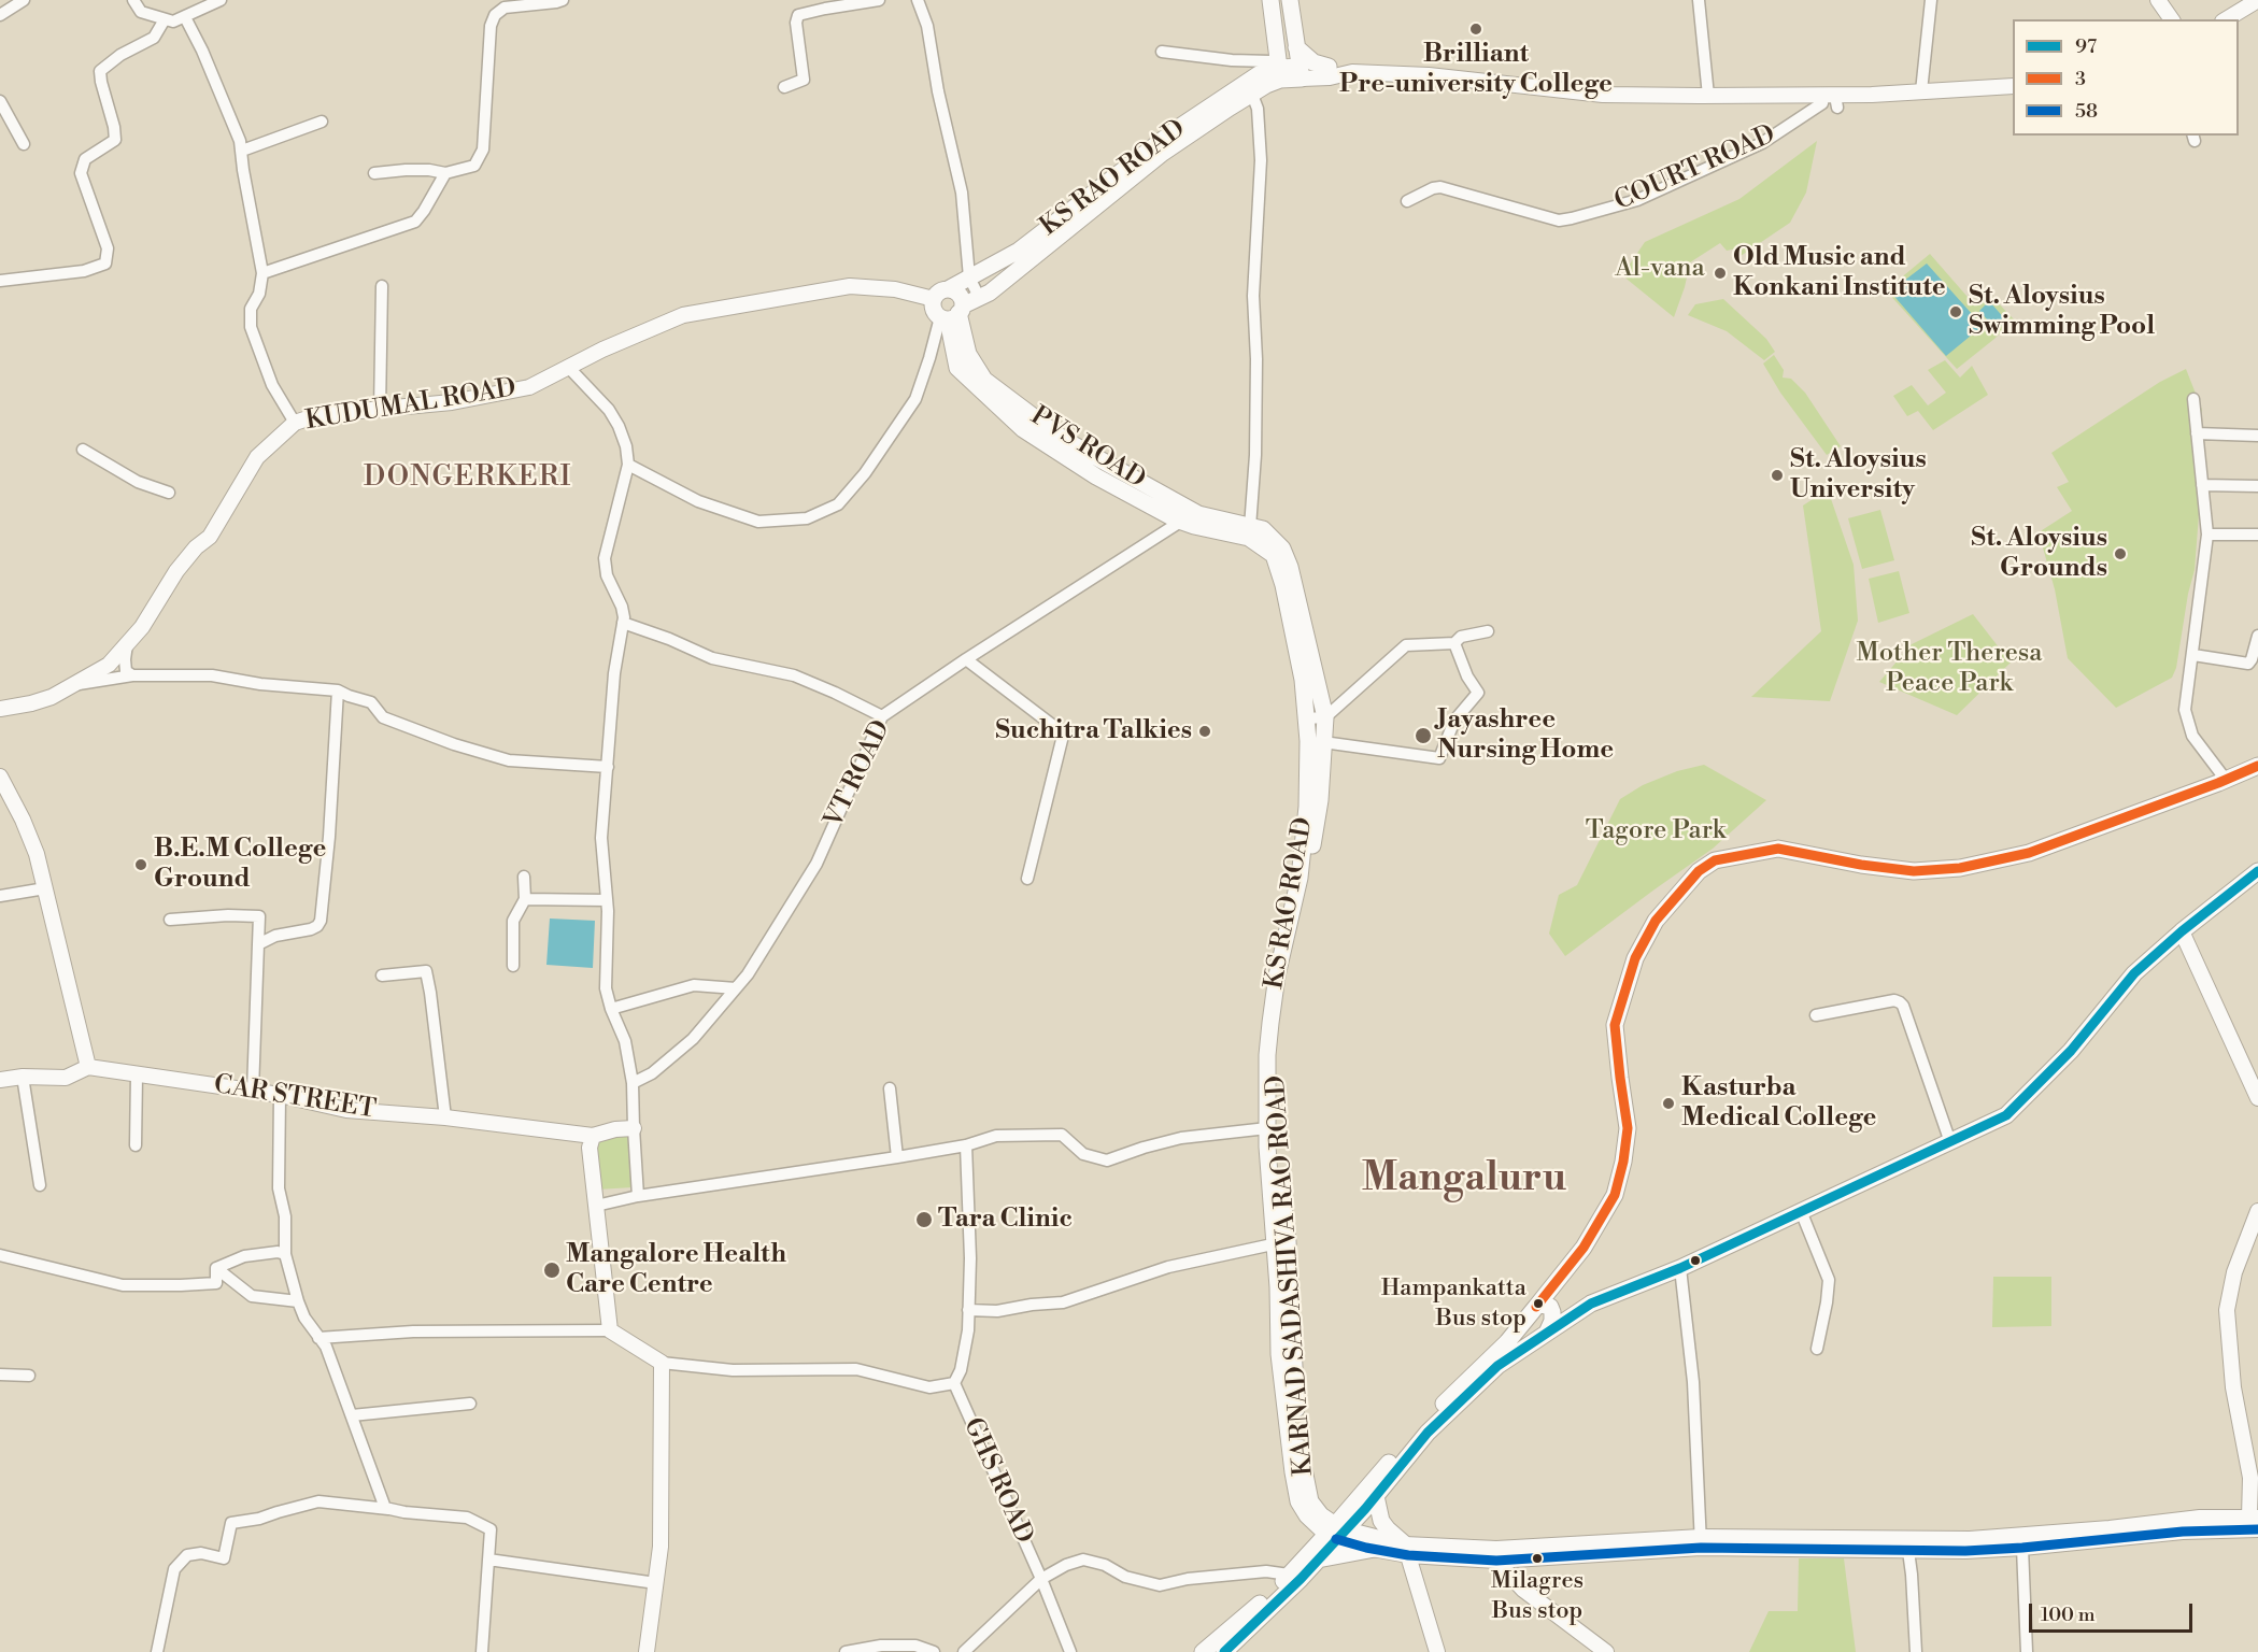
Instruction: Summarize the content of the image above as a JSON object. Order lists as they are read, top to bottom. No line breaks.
{"streets":{"main road":["KS RAO ROAD","KUDUMAL ROAD","PVS ROAD","CAR STREET","KARNAD SADASHIVA RAO ROAD"],"street":["COURT ROAD","VT ROAD","GHS ROAD"]},"crossings":[["KS RAO ROAD","KUDUMAL ROAD"],["KS RAO ROAD","PVS ROAD"],["KS RAO ROAD","VT ROAD"],["KS RAO ROAD","KARNAD SADASHIVA RAO ROAD"],["KUDUMAL ROAD","PVS ROAD"],["PVS ROAD","VT ROAD"],["PVS ROAD","KARNAD SADASHIVA RAO ROAD"]],"districts":["DONGERKERI","Mangaluru"],"parks":["Al-vana","Mother Theresa Peace Park","Tagore Park"],"places":["Brilliant Pre-university College","Old Music and Konkani Institute","St. Aloysius Swimming Pool","St. Aloysius University","St. Aloysius Grounds","Suchitra Talkies","Jayashree Nursing Home","B.E.M College Ground","Kasturba Medical College","Tara Clinic","Mangalore Health Care Centre","Hampankatta Bus stop","Milagres Bus stop"],"lines":["transit line 3","transit line 97","transit line 58"],"legend":["97","3","58"],"scale_bar":"100 m"}
